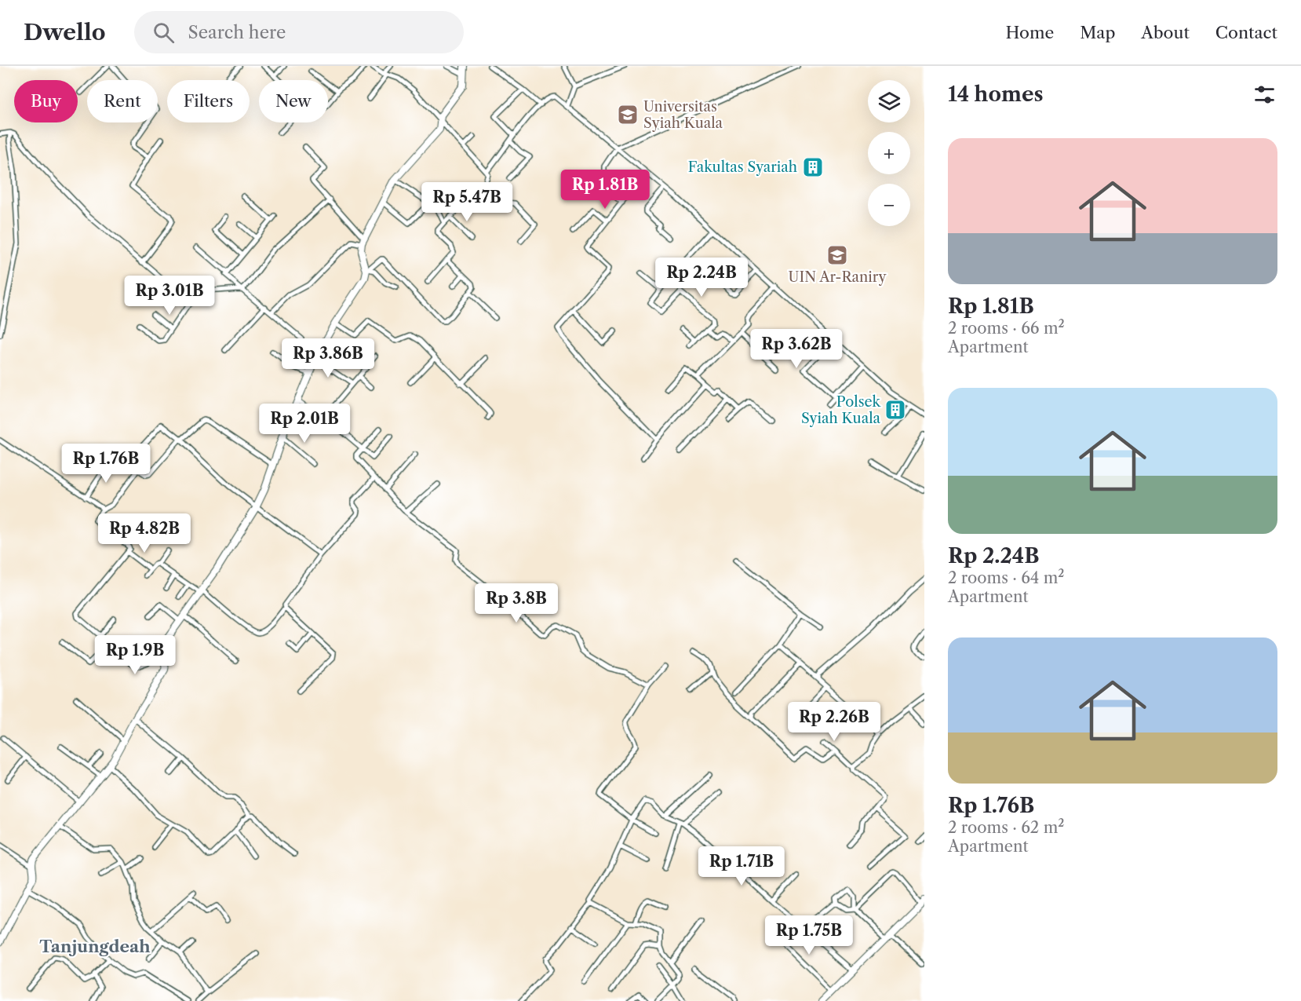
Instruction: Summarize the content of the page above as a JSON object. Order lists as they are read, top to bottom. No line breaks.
{"districts":["Tanjungdeah"],"places":{"school or university":["Universitas Syiah Kuala","UIN Ar-Raniry"],"building":["Fakultas Syariah","Polsek Syiah Kuala"]},"page":{"header":"Dwello","search":"Search here","nav":["Home","Map","About","Contact"],"heading":"14 homes","map_buttons":["+","−"],"chip":["Buy","Rent","Filters","New"],"list":[{"name":"Rp 1.81B","note":"2 rooms · 66 m² · Apartment"},{"name":"Rp 2.24B","note":"2 rooms · 64 m² · Apartment"},{"name":"Rp 1.76B","note":"2 rooms · 62 m² · Apartment"}],"price":["Rp 1.81B","Rp 5.47B","Rp 2.24B","Rp 3.01B","Rp 3.62B","Rp 3.86B","Rp 2.01B","Rp 1.76B","Rp 4.82B","Rp 3.8B","Rp 1.9B","Rp 2.26B","Rp 1.71B","Rp 1.75B"]}}
